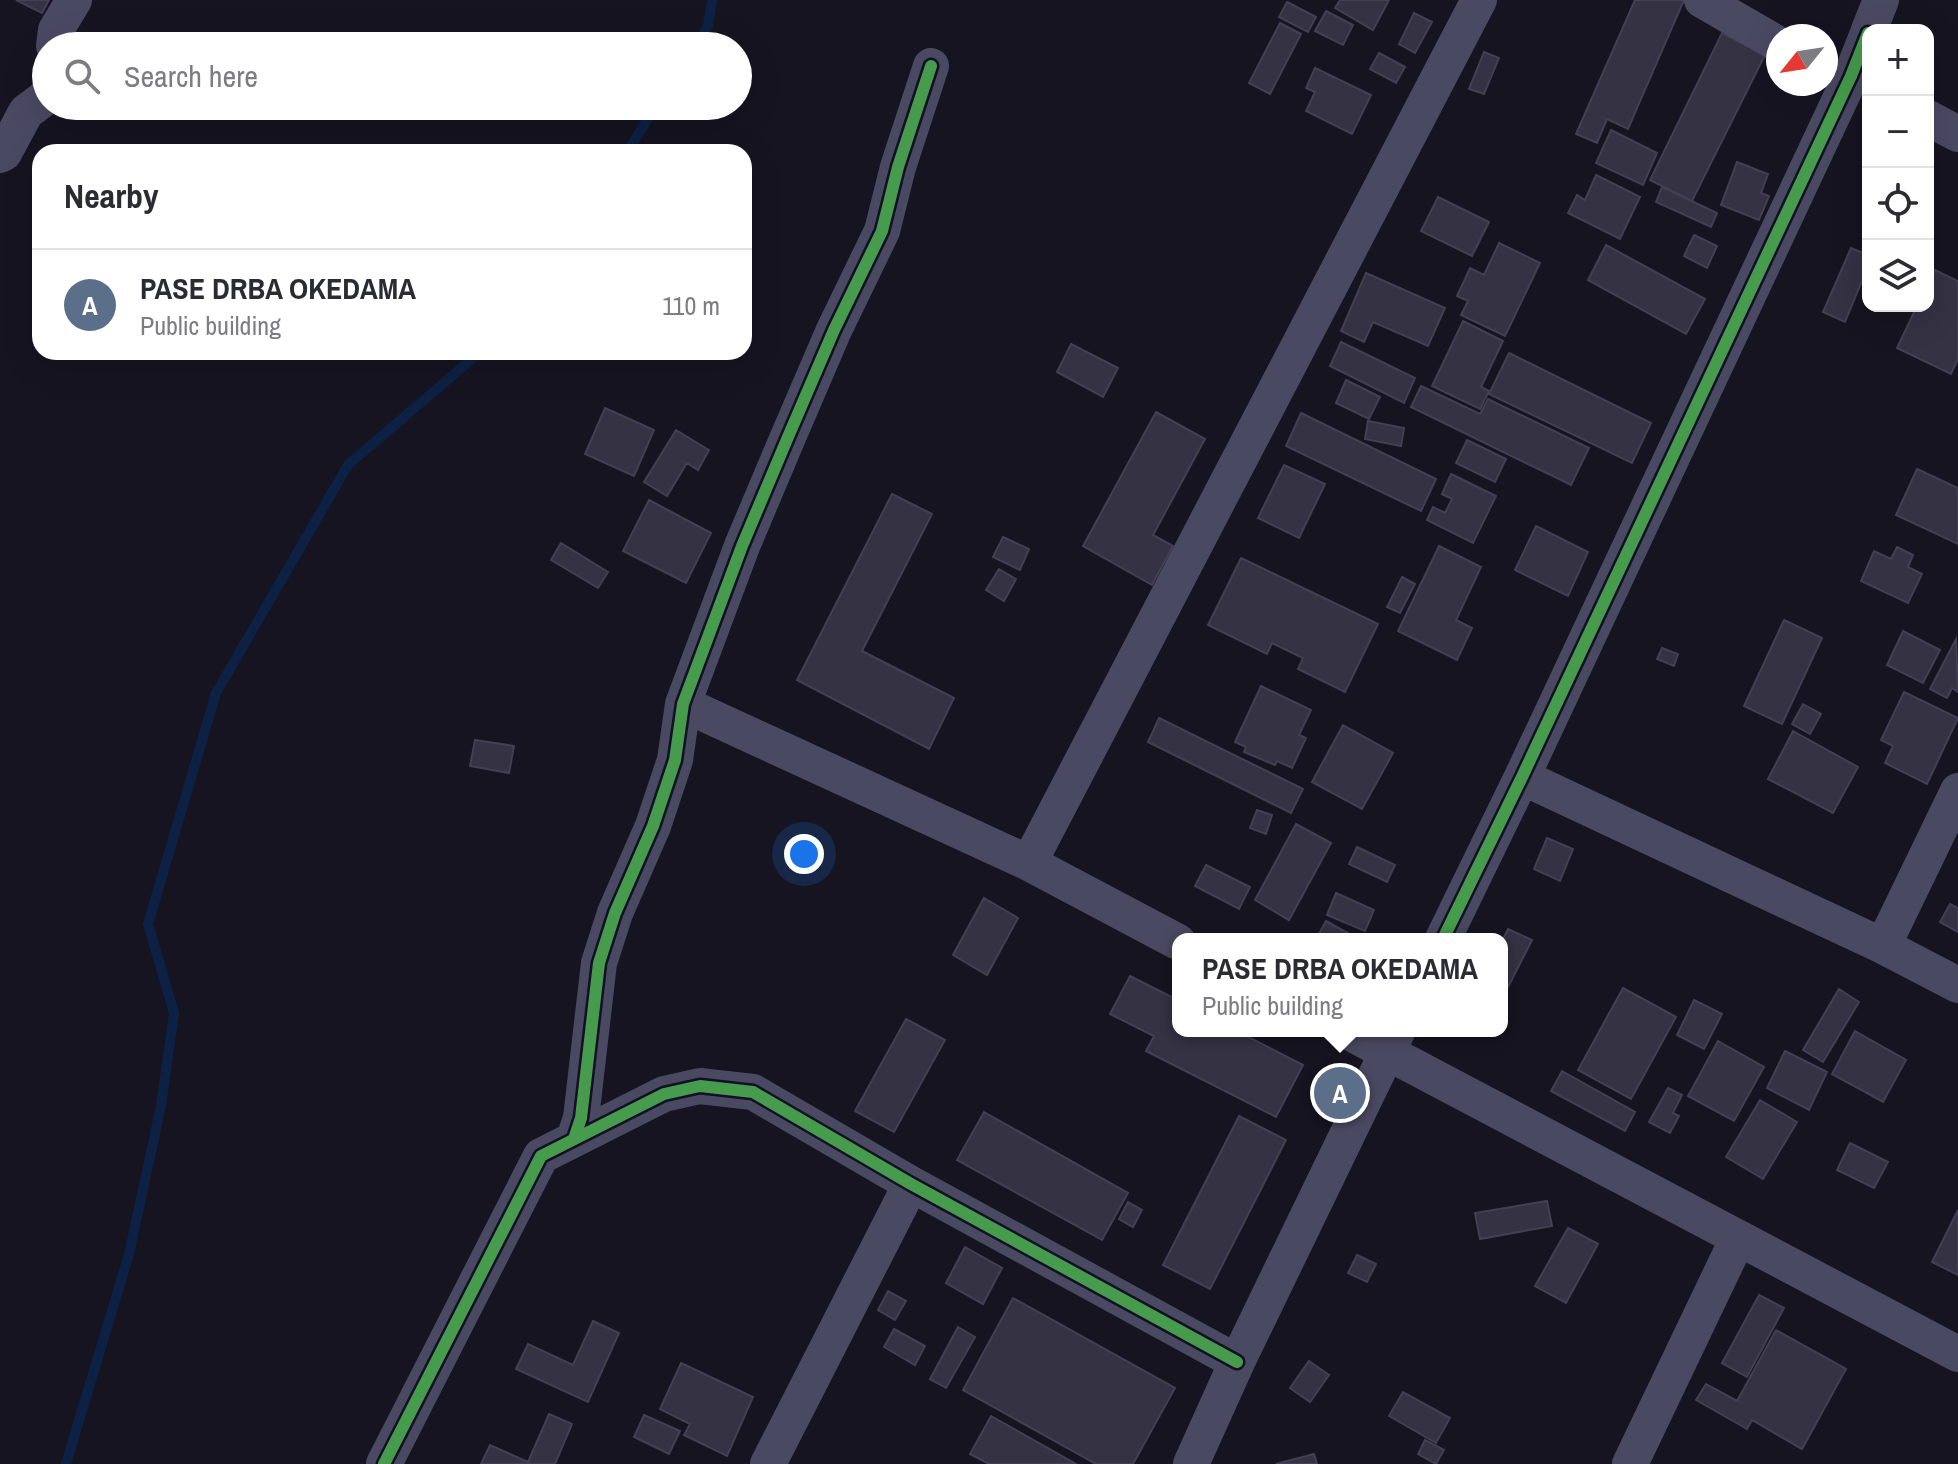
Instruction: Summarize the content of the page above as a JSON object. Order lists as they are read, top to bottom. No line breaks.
{"north":"bottom left","page":{"map_buttons":["+","−"],"search":"Search here","heading":"Nearby","list":[{"mark":"A","name":"PASE DRBA OKEDAMA","note":"Public building","value":"110 m"}],"popup":["PASE DRBA OKEDAMA","Public building"],"pins":"A"}}
